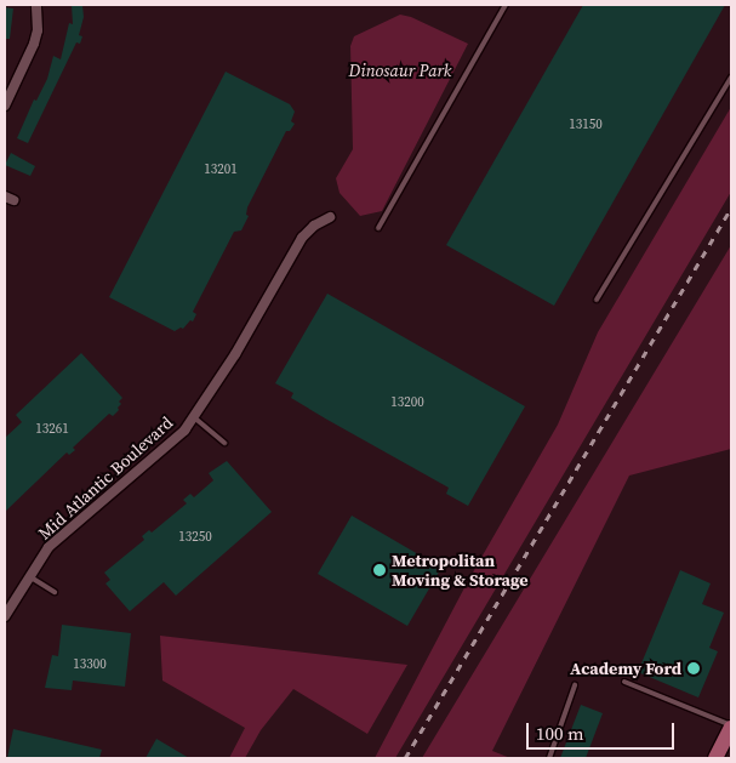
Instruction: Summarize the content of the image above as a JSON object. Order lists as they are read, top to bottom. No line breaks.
{"streets":{"street":["Mid Atlantic Boulevard"]},"parks":["Dinosaur Park"],"places":["Metropolitan Moving & Storage","Academy Ford"],"house_numbers":["13150","13201","13200","13261","13250","13300"],"scale_bar":"100 m"}
